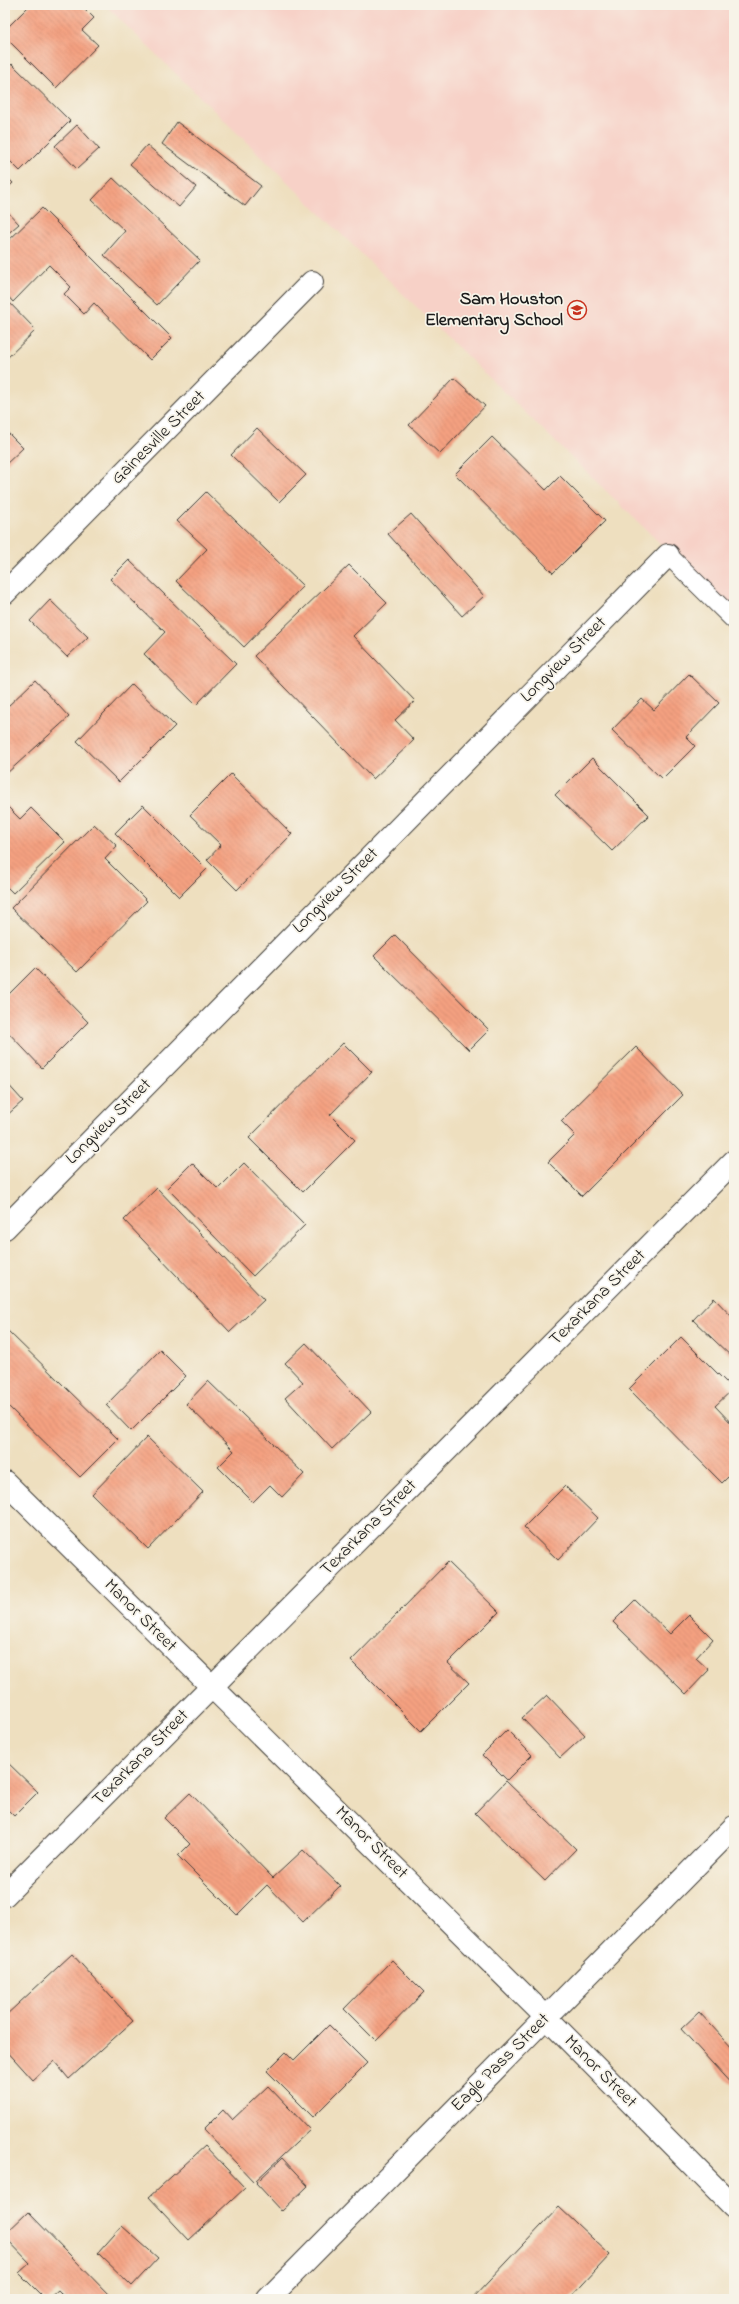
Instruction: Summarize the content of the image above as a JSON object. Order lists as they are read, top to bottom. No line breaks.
{"streets":{"street":["Gainesville Street","Longview Street","Texarkana Street","Manor Street","Eagle Pass Street"]},"crossings":[["Texarkana Street","Manor Street"],["Manor Street","Eagle Pass Street"]],"places":{"school or university":["Sam Houston Elementary School"]}}
